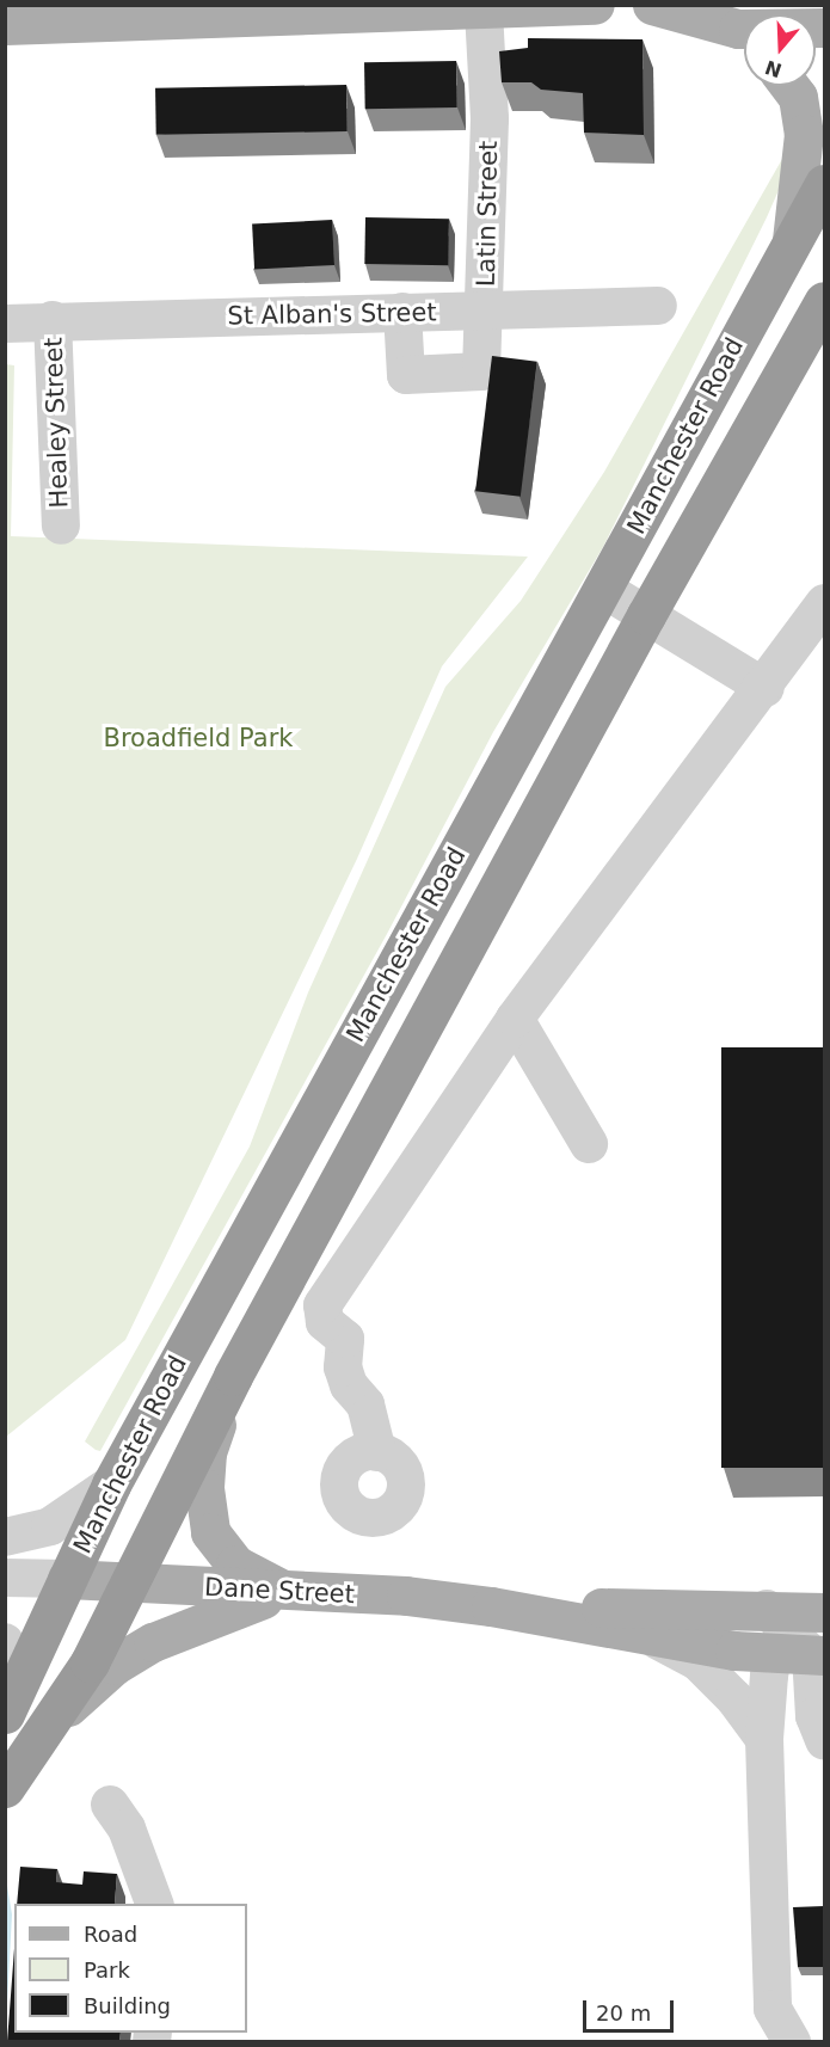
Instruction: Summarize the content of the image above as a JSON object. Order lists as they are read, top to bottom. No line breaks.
{"streets":{"highway":["Manchester Road"],"main road":["Dane Street"],"street":["Latin Street","St Alban's Street","Healey Street"]},"crossings":[["Latin Street","St Alban's Street"],["St Alban's Street","Healey Street"],["Manchester Road","Dane Street"]],"parks":["Broadfield Park"],"legend":["Road","Park","Building"],"scale_bar":"20 m","north":"bottom"}
